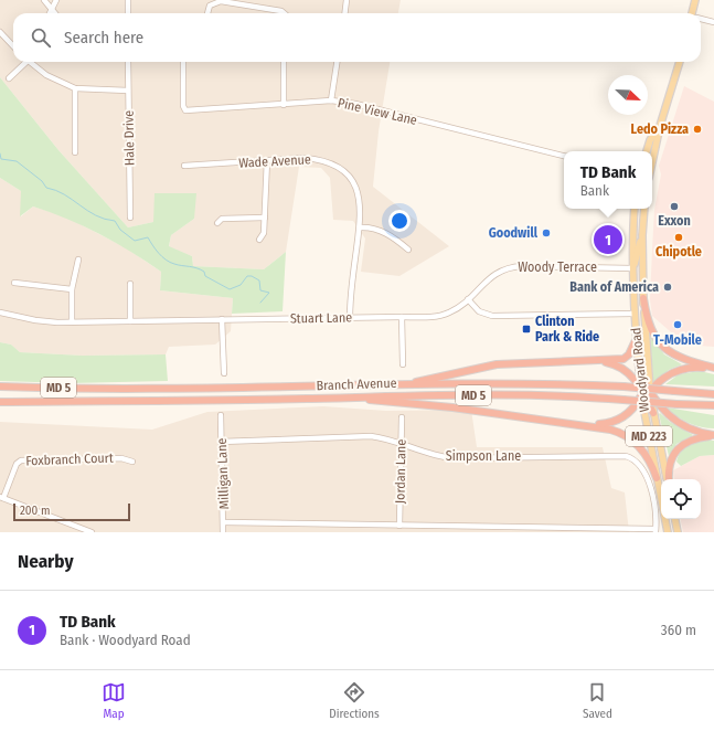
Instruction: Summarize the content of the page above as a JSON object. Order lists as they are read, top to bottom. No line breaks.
{"streets":{"highway":["Branch Avenue","MD 5"],"main road":["Woodyard Road","MD 223"],"street":["Pine View Lane","Hale Drive","Wade Avenue","Woody Terrace","Stuart Lane","Simpson Lane","Foxbranch Court","Jordan Lane","Milligan Lane"]},"crossings":[["Wade Avenue","Stuart Lane"],["Woody Terrace","Stuart Lane"],["Woody Terrace","Woodyard Road"],["Simpson Lane","Jordan Lane"],["Simpson Lane","Milligan Lane"]],"places":{"other":["Ledo Pizza","Exxon","Goodwill","Chipotle","Bank of America","T-Mobile"],"transit":["Clinton Park & Ride"]},"scale_bar":"200 m","north":"bottom right","page":{"search":"Search here","popup":["TD Bank","Bank"],"pins":"1","scale":"200 m","heading":"Nearby","list":[{"mark":"1","name":"TD Bank","note":"Bank · Woodyard Road","value":"360 m"}],"nav":["Map","Directions","Saved"]}}
